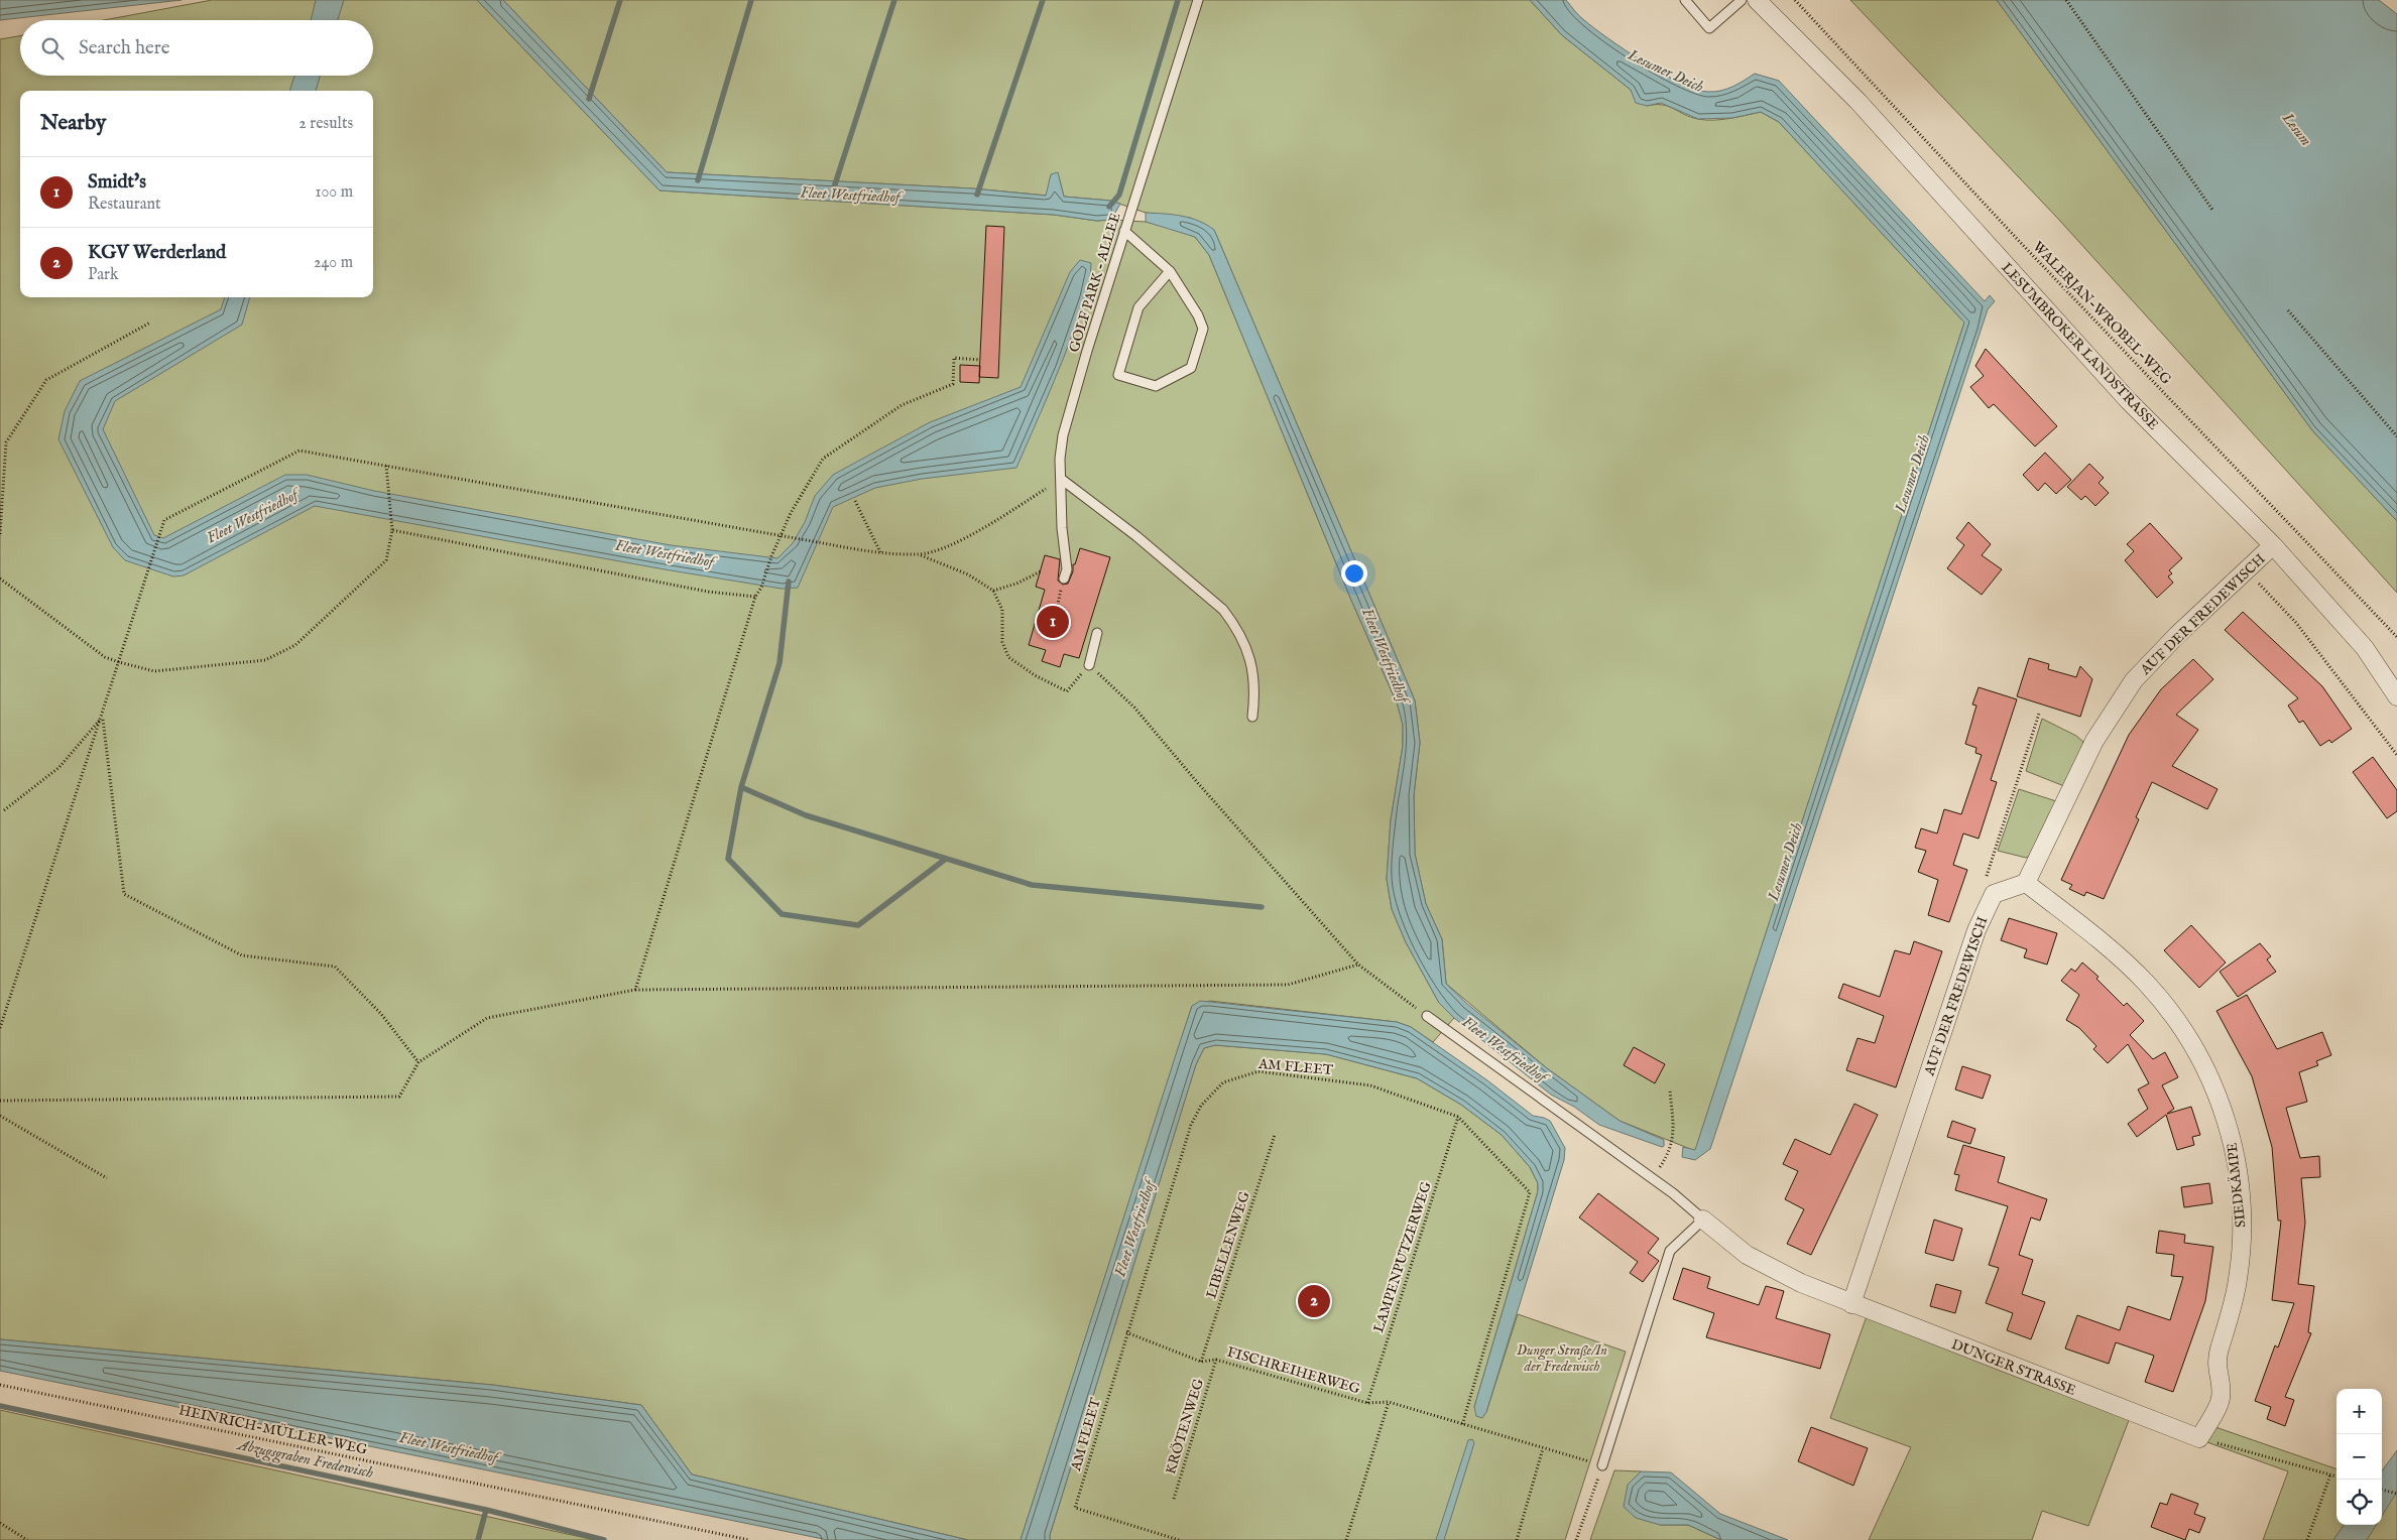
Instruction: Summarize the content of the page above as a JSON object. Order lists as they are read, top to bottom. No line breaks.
{"streets":{"street":["LESUMBROKER LANDSTRASSE","AUF DER FREDEWISCH","SIEDKÄMPE","DUNGER STRASSE"],"lane":["GOLF PARK - ALLEE"],"path":["WALERJAN-WROBEL-WEG","AM FLEET","LIBELLENWEG","LAMPENPUTZERWEG","FISCHREIHERWEG","KRÖTENWEG","HEINRICH-MÜLLER-WEG"]},"crossings":[["LESUMBROKER LANDSTRASSE","AUF DER FREDEWISCH"],["AUF DER FREDEWISCH","SIEDKÄMPE"],["AUF DER FREDEWISCH","DUNGER STRASSE"],["AM FLEET","LAMPENPUTZERWEG"],["AM FLEET","FISCHREIHERWEG"],["SIEDKÄMPE","DUNGER STRASSE"],["LIBELLENWEG","FISCHREIHERWEG"],["LAMPENPUTZERWEG","FISCHREIHERWEG"],["FISCHREIHERWEG","KRÖTENWEG"]],"water":["Lesumer Deich","Lesum","Fleet Westfriedhof","Abzugsgraben Fredewisch"],"parks":["Dunger Straße/In der Fredewisch"],"page":{"search":"Search here","heading":["Nearby","2 results"],"list":[{"mark":"1","name":"Smidt's","note":"Restaurant","value":"100 m"},{"mark":"2","name":"KGV Werderland","note":"Park","value":"240 m"}],"pins":["1","2"],"map_buttons":["+","−"]}}
